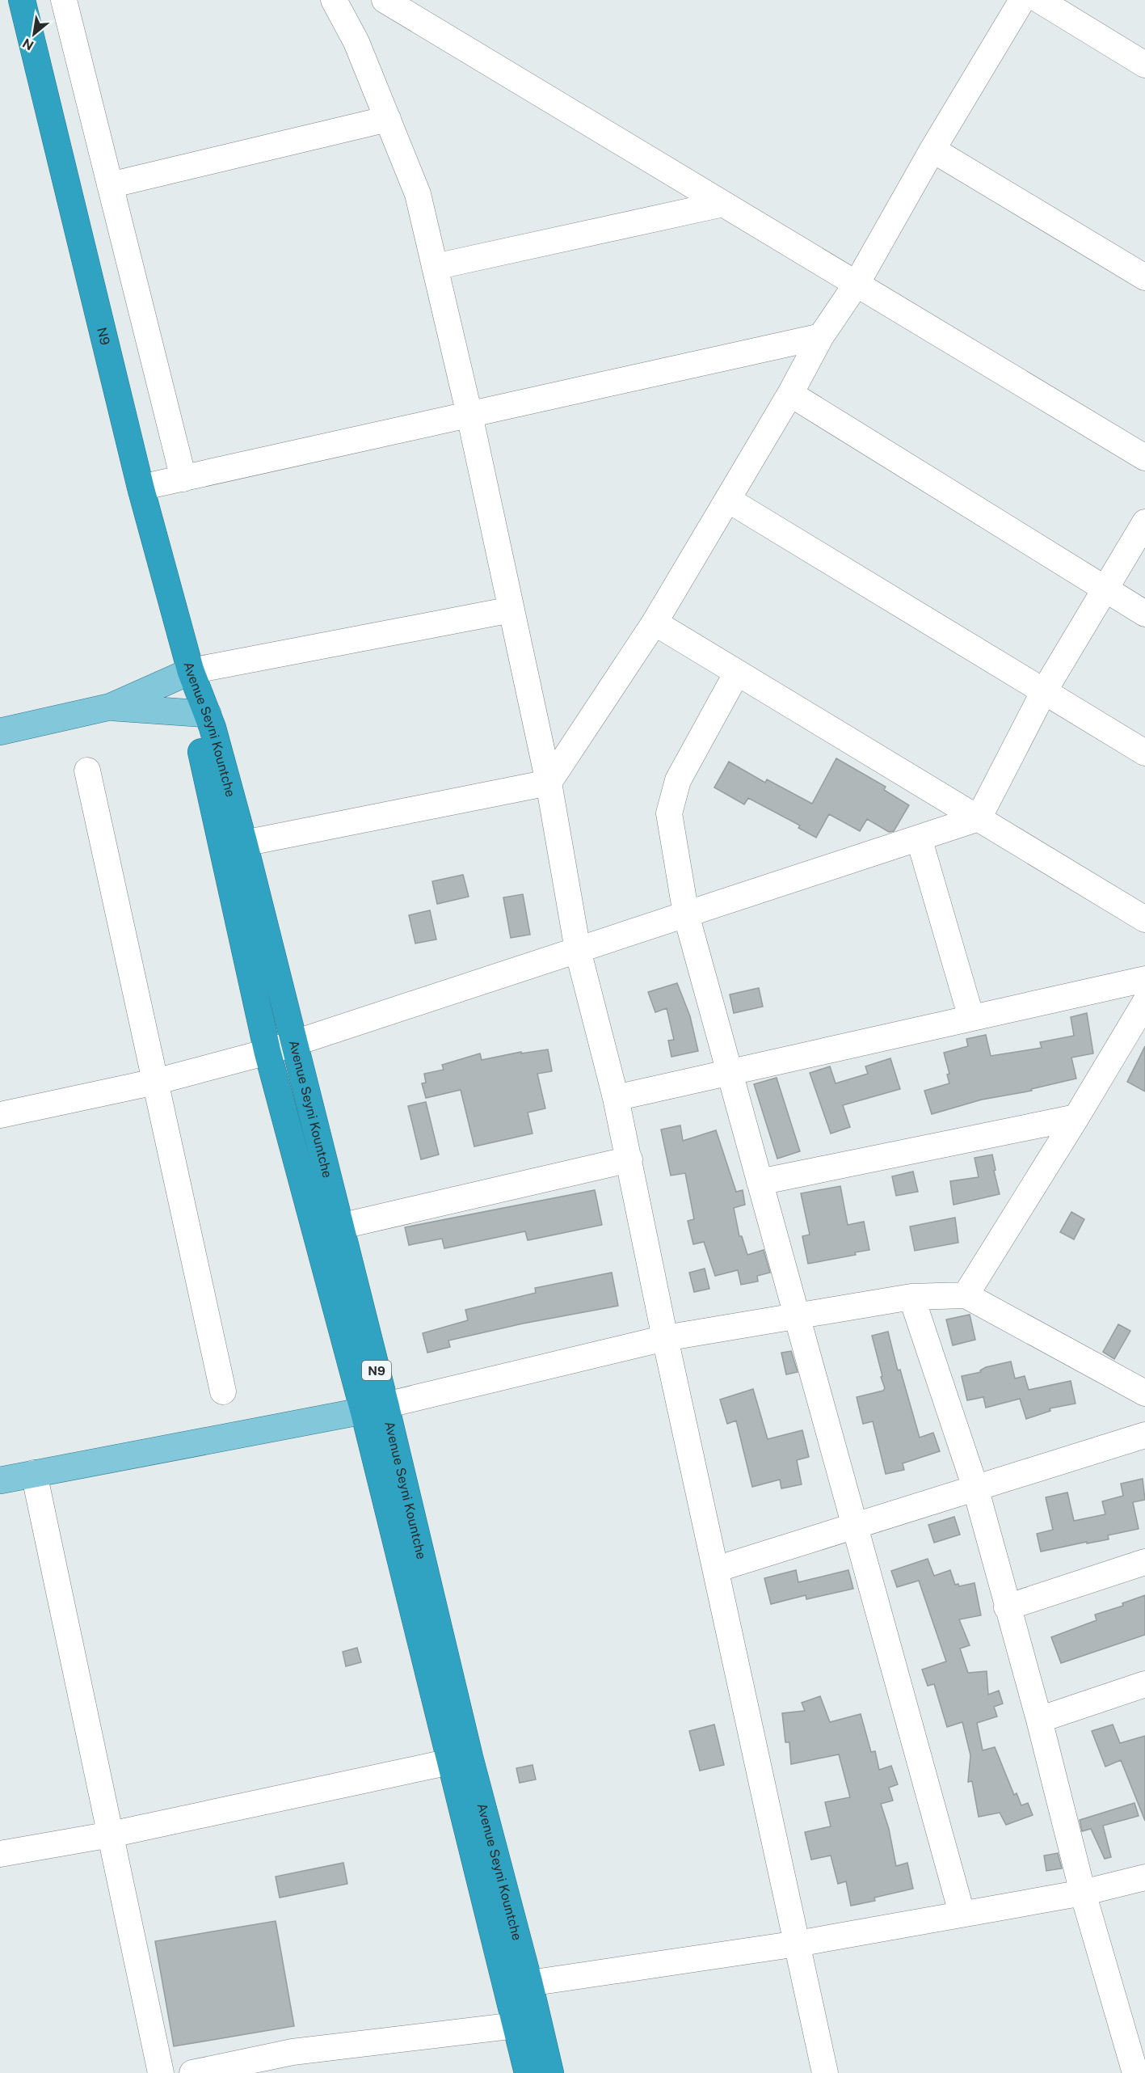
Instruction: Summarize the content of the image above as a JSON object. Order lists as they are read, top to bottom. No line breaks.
{"streets":{"highway":["N9","Avenue Seyni Kountche"]},"crossings":[["N9","Avenue Seyni Kountche"]],"north":"bottom left"}
